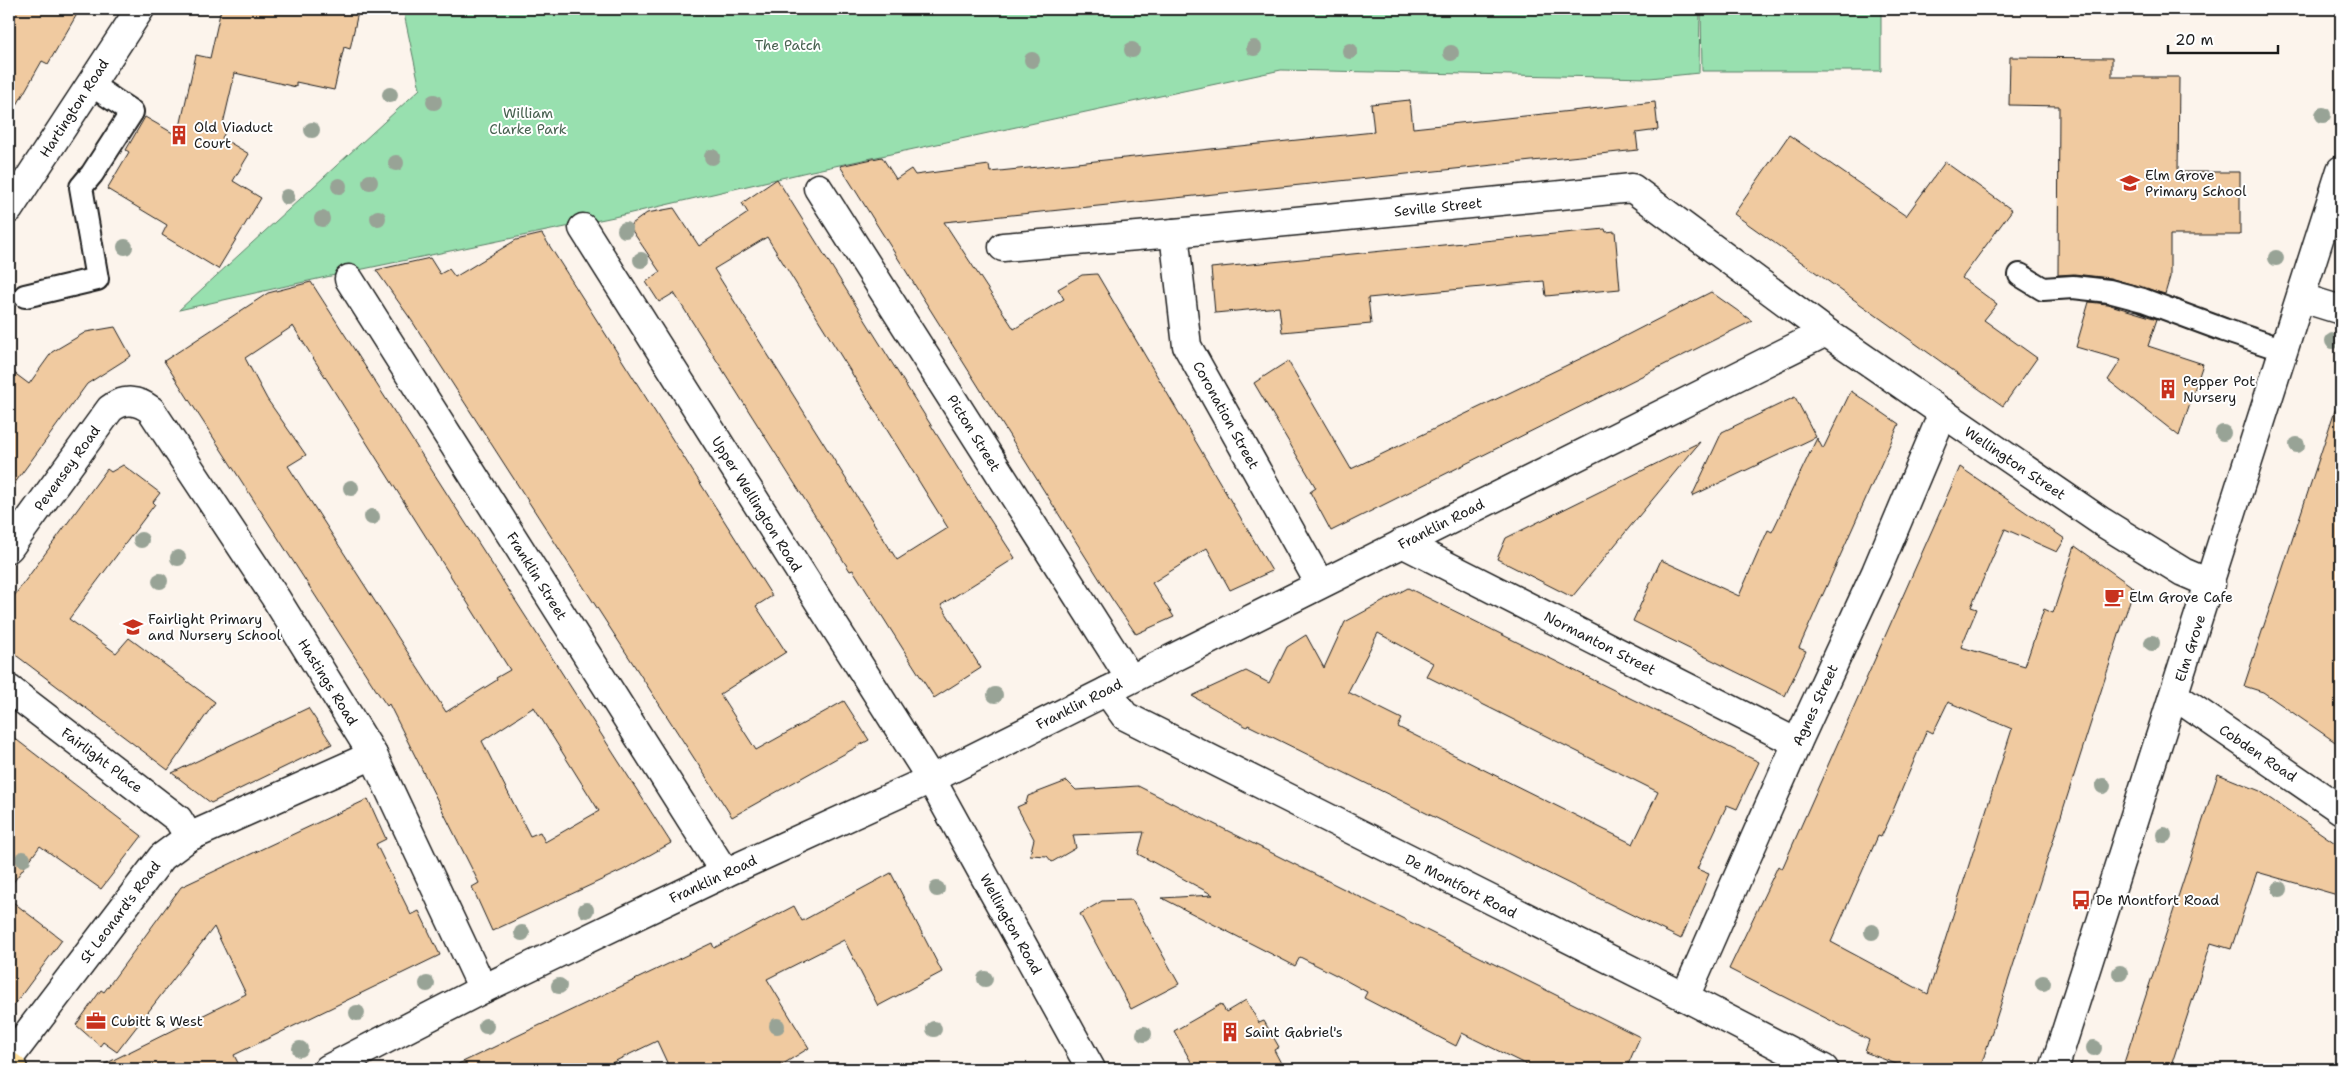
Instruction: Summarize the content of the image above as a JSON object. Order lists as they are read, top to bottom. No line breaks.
{"streets":{"street":["Hartington Road","Seville Street","Coronation Street","Picton Street","Wellington Street","Pevensey Road","Upper Wellington Road","Franklin Road","Franklin Street","Normanton Street","Elm Grove","Hastings Road","Agnes Street","Cobden Road","Fairlight Place","De Montfort Road","St Leonard's Road","Wellington Road"]},"crossings":[["Seville Street","Coronation Street"],["Seville Street","Wellington Street"],["Seville Street","Franklin Road"],["Coronation Street","Franklin Road"],["Picton Street","Franklin Road"],["Picton Street","De Montfort Road"],["Wellington Street","Franklin Road"],["Wellington Street","Elm Grove"],["Wellington Street","Agnes Street"],["Pevensey Road","Hastings Road"],["Upper Wellington Road","Franklin Road"],["Upper Wellington Road","Wellington Road"],["Franklin Road","Franklin Street"],["Franklin Road","Normanton Street"],["Franklin Road","Hastings Road"],["Franklin Road","De Montfort Road"],["Franklin Road","Wellington Road"],["Normanton Street","Agnes Street"],["Elm Grove","Cobden Road"],["Hastings Road","St Leonard's Road"],["Agnes Street","De Montfort Road"],["Fairlight Place","St Leonard's Road"]],"parks":["The Patch","William Clarke Park"],"places":{"building":["Old Viaduct Court","Pepper Pot Nursery","Saint Gabriel's"],"school or university":["Elm Grove Primary School","Fairlight Primary and Nursery School"],"cafe":["Elm Grove Cafe"],"bus stop":["De Montfort Road"],"office":["Cubitt & West"]},"scale_bar":"20 m"}
